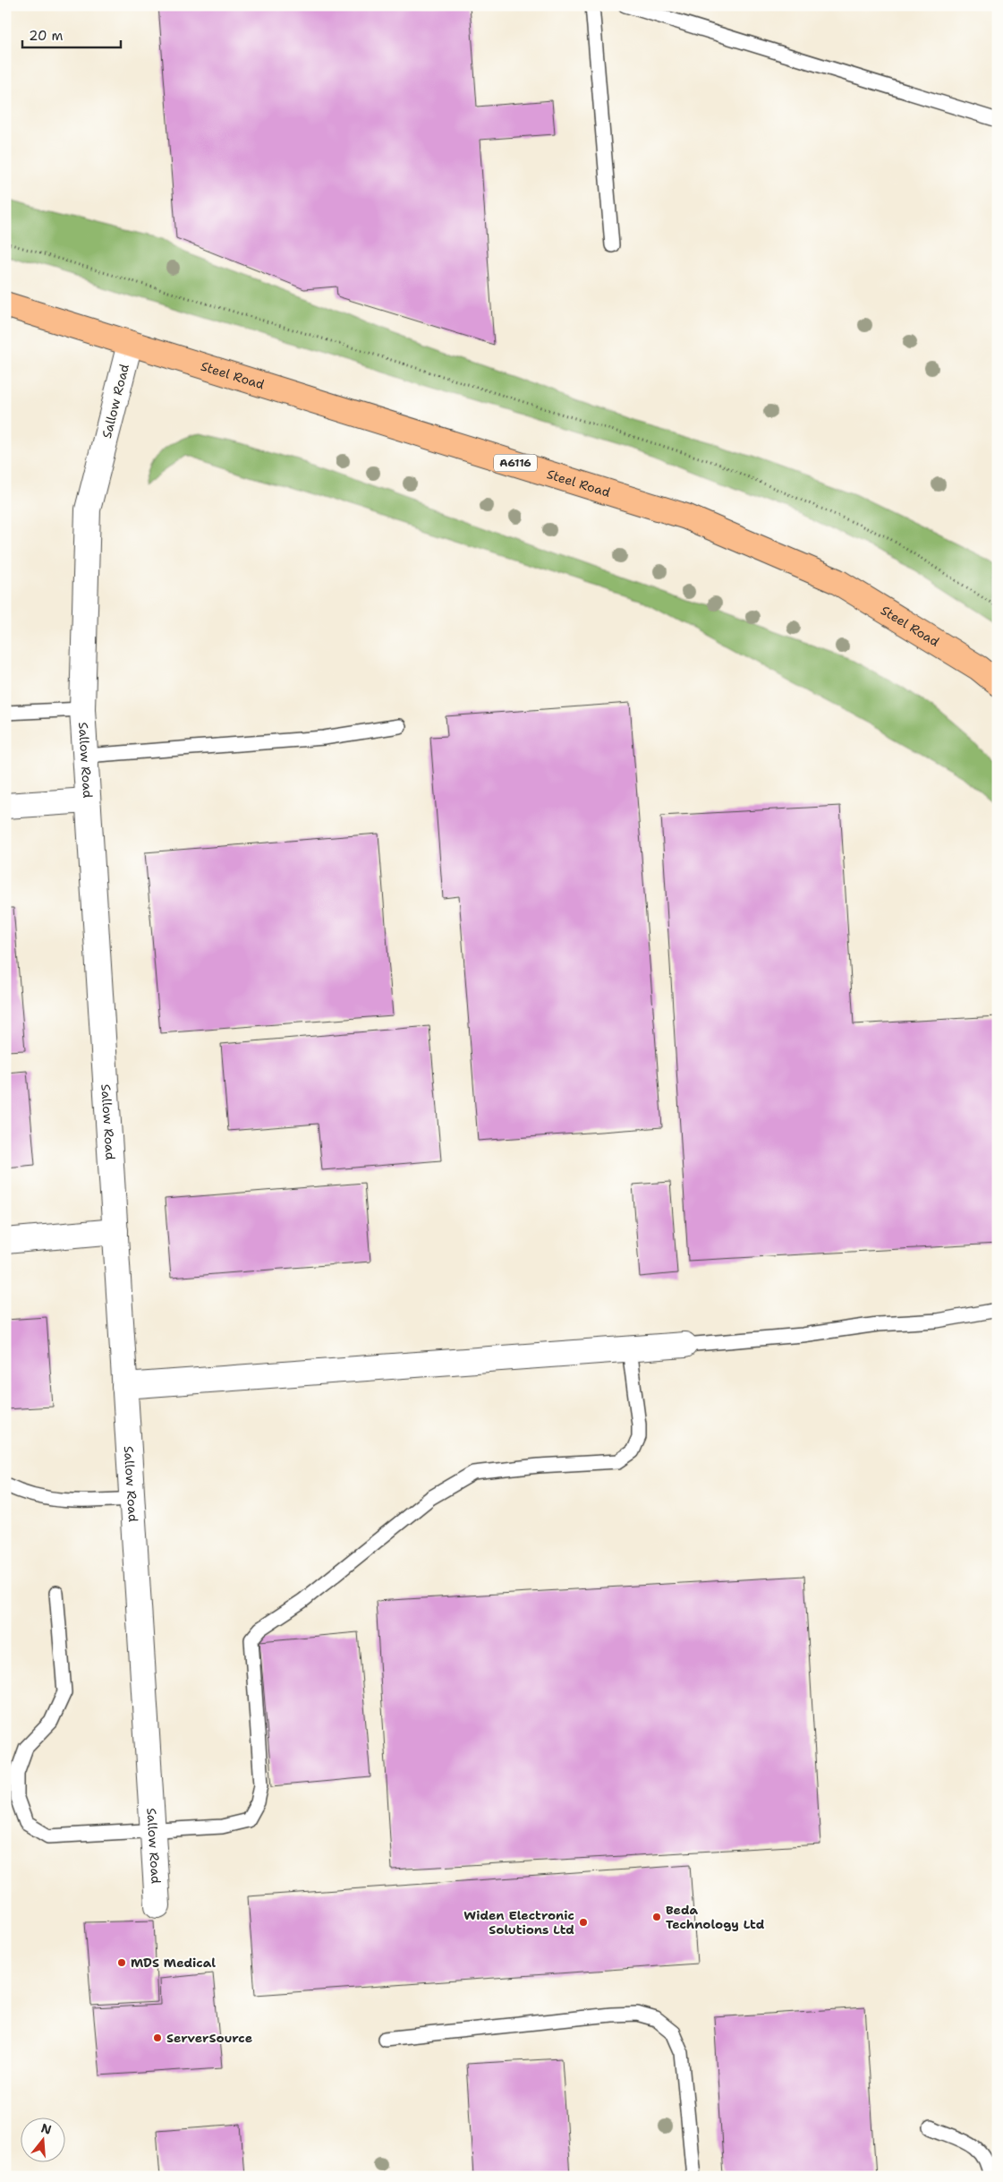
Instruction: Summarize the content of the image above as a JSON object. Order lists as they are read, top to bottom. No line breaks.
{"streets":{"main road":["Steel Road","A6116"],"street":["Sallow Road"]},"crossings":[["Steel Road","Sallow Road"]],"places":["Beda Technology Ltd","Widen Electronic Solutions Ltd","MDS Medical","ServerSource"],"scale_bar":"20 m","north":"top"}
